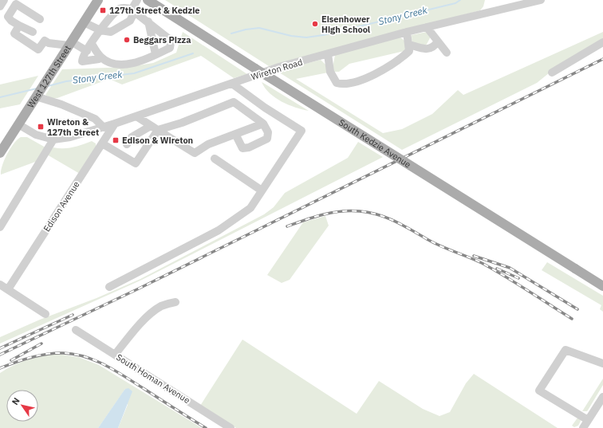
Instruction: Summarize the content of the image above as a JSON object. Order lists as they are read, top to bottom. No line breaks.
{"streets":{"main road":["West 127th Street","South Kedzie Avenue"],"street":["Wireton Road","Edison Avenue","South Homan Avenue"]},"crossings":[["Wireton Road","West 127th Street"],["Wireton Road","Edison Avenue"]],"water":["Stony Creek"],"places":{"transit":["127th Street & Kedzie","Wireton & 127th Street","Edison & Wireton"],"other":["Eisenhower High School","Beggars Pizza"]},"north":"top left"}
